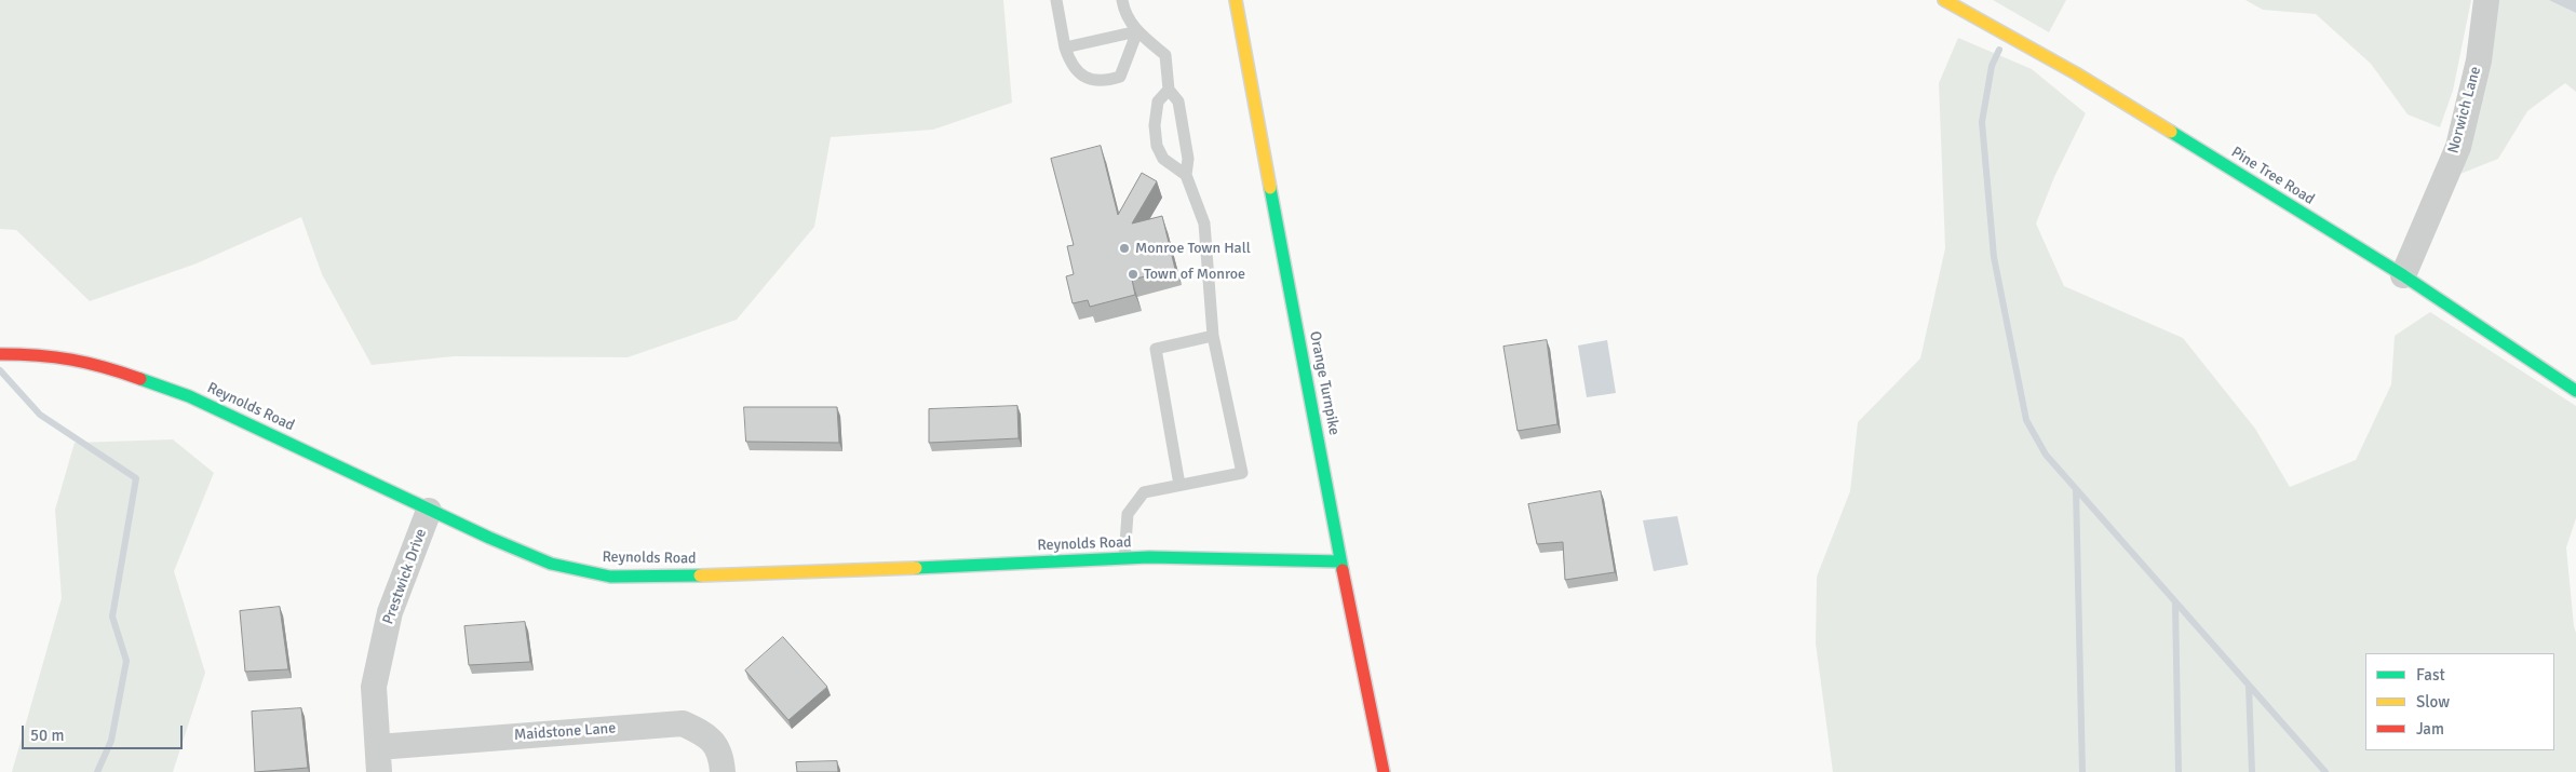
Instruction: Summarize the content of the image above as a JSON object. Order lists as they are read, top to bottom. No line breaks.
{"streets":{"street":["Norwich Lane","Pine Tree Road","Orange Turnpike","Reynolds Road","Prestwick Drive","Maidstone Lane"]},"crossings":[["Norwich Lane","Pine Tree Road"],["Orange Turnpike","Reynolds Road"],["Reynolds Road","Prestwick Drive"],["Prestwick Drive","Maidstone Lane"]],"places":["Monroe Town Hall","Town of Monroe"],"legend":["Fast","Slow","Jam"],"scale_bar":"50 m"}
